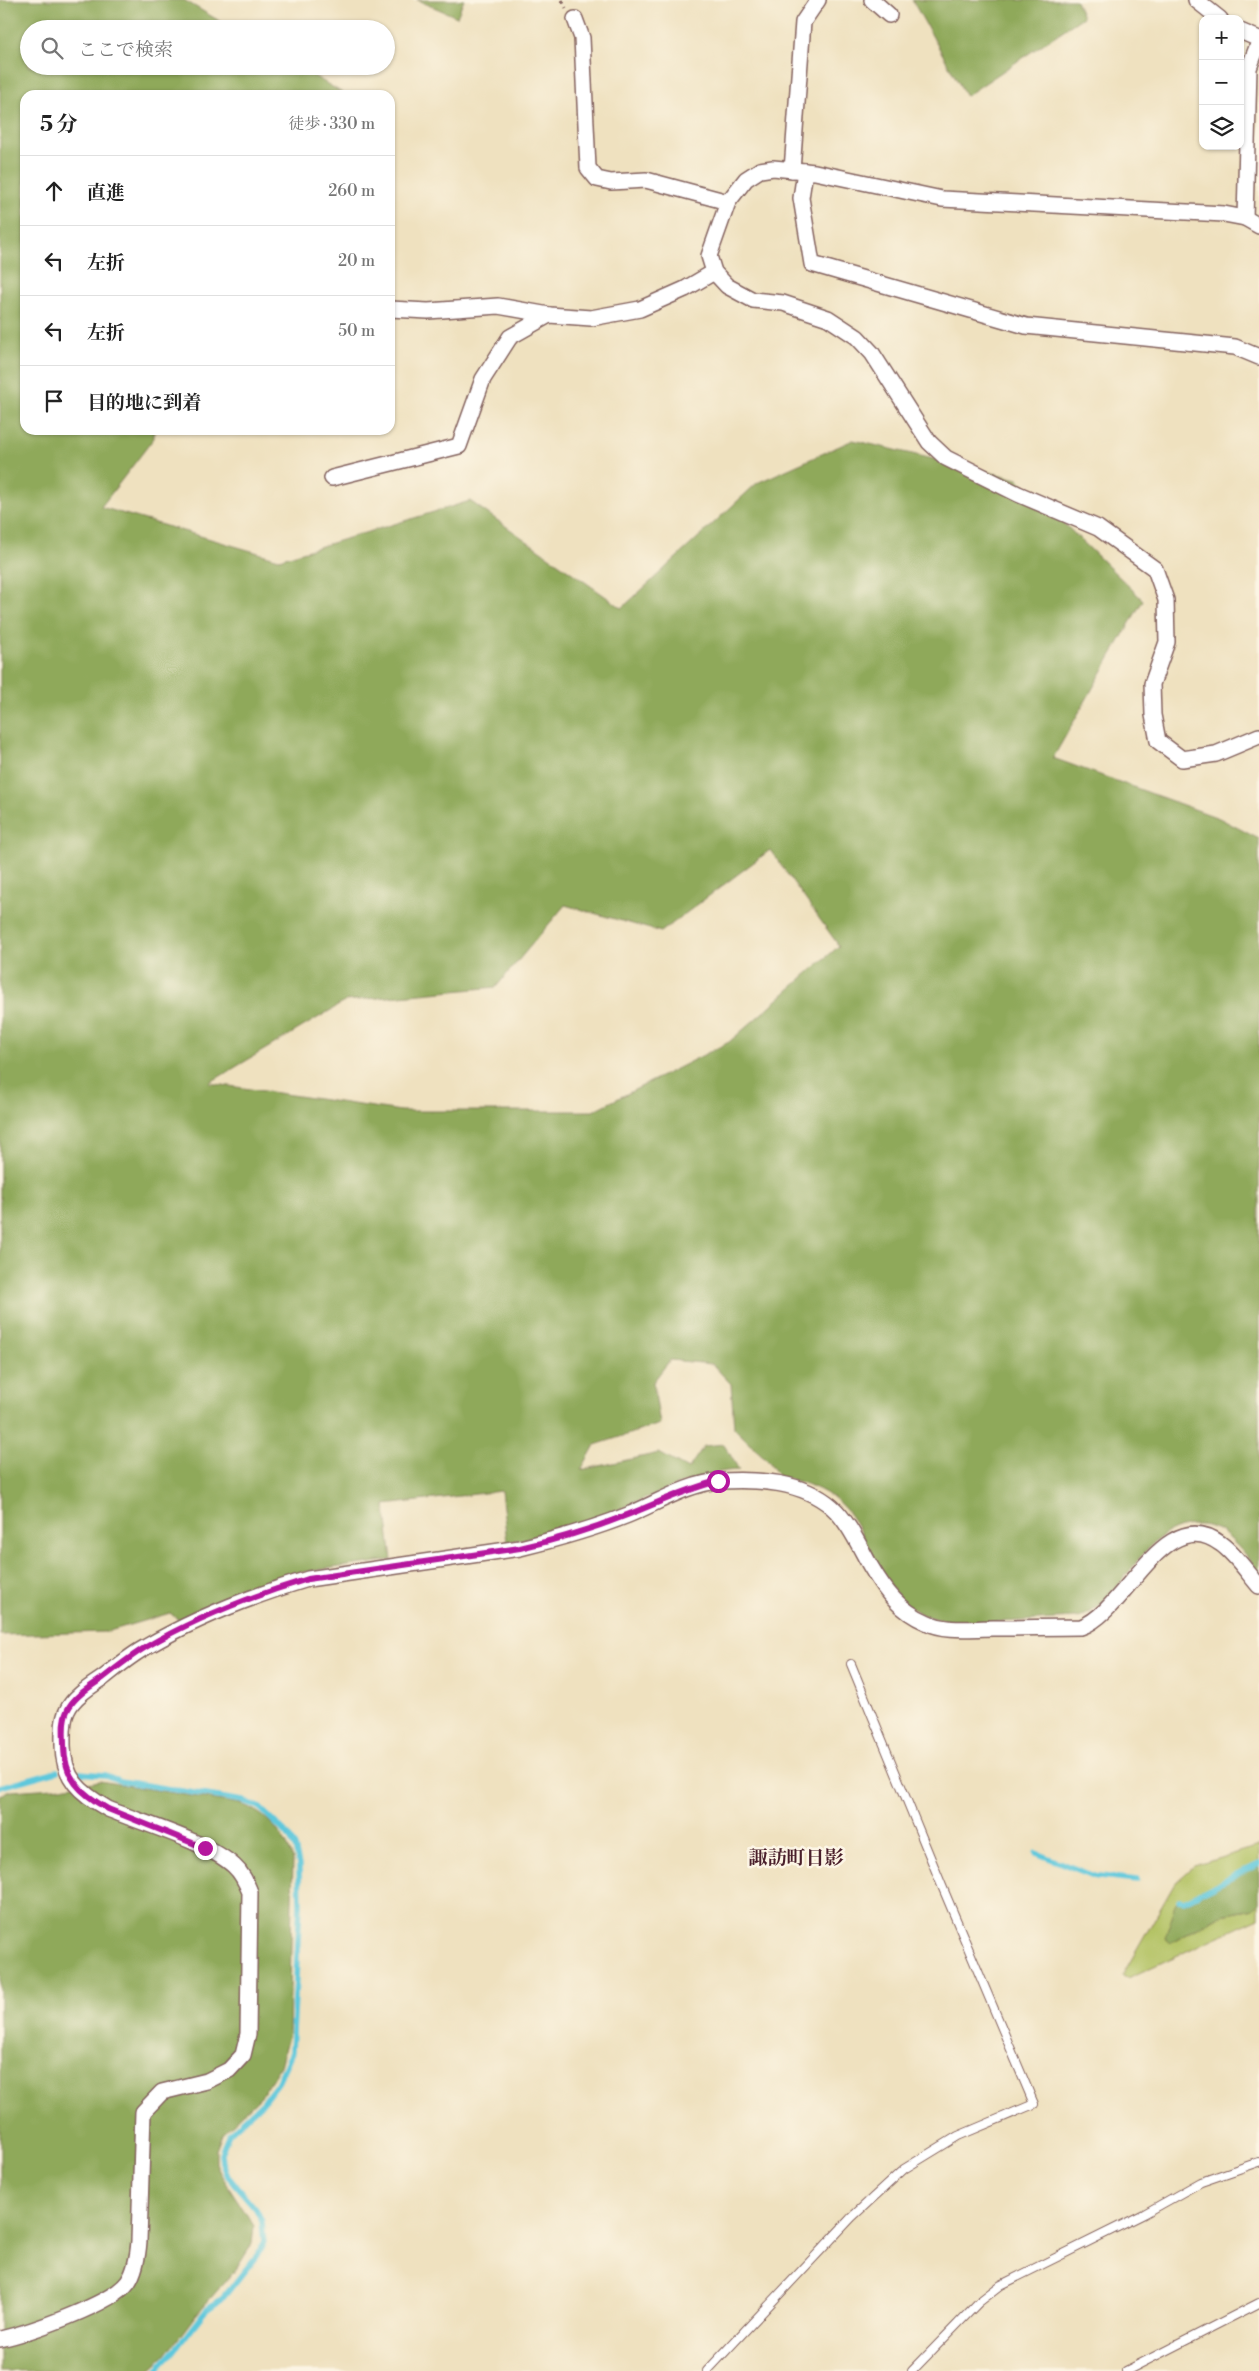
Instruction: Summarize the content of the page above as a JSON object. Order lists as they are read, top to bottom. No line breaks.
{"districts":["諏訪町日影"],"page":{"map_buttons":["+","−"],"search":"ここで検索","heading":["5 分","徒歩 · 330 m"],"list":[["直進","260 m"],["左折","20 m"],["左折","50 m"],"目的地に到着"]}}
